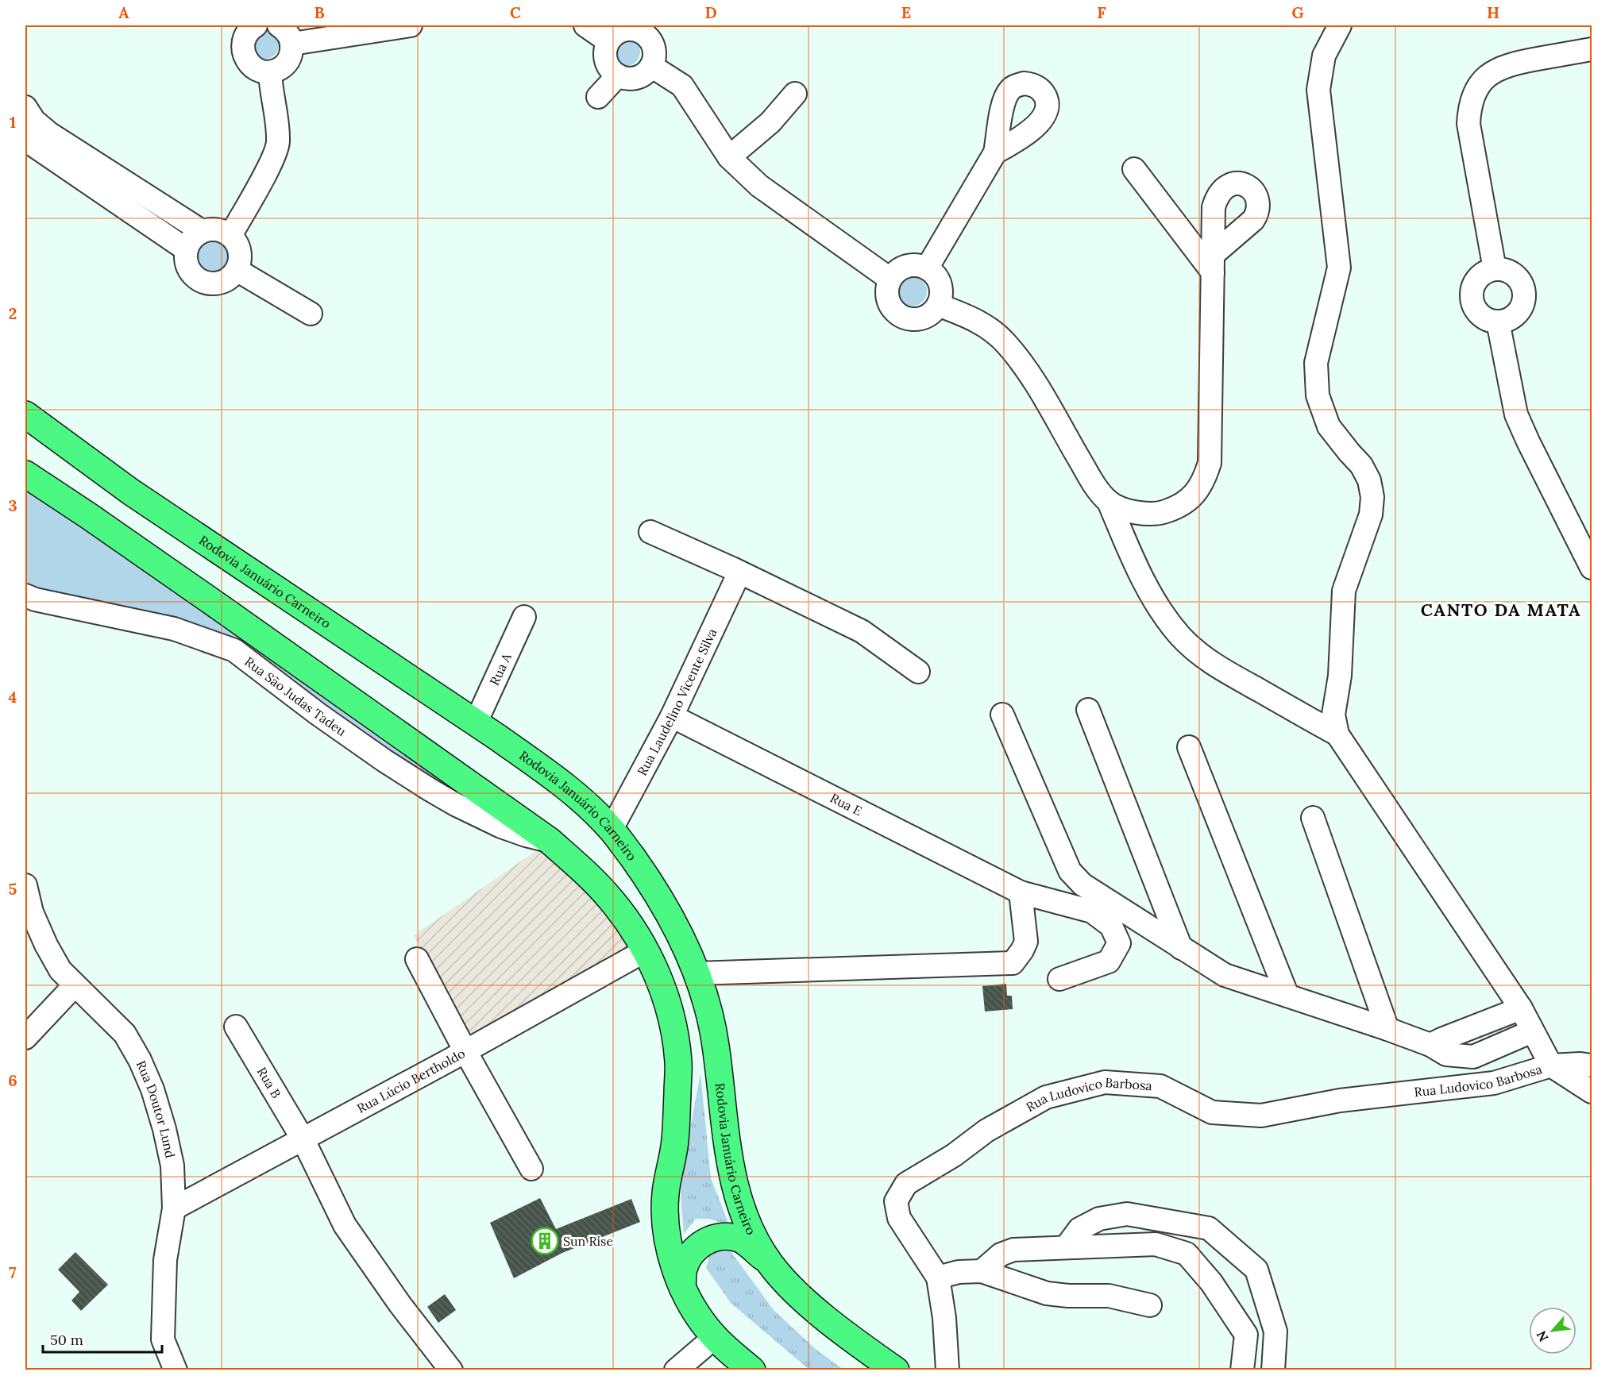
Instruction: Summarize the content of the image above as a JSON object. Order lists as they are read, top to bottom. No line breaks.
{"streets":{"highway":["Rodovia Januário Carneiro"],"street":["Rua A","Rua São Judas Tadeu","Rua Laudelino Vicente Silva","Rua E","Rua Ludovico Barbosa","Rua Lúcio Bertholdo","Rua B","Rua Doutor Lund"]},"crossings":[["Rodovia Januário Carneiro","Rua A"],["Rodovia Januário Carneiro","Rua Laudelino Vicente Silva"],["Rua Laudelino Vicente Silva","Rua E"],["Rua Lúcio Bertholdo","Rua B"],["Rua Lúcio Bertholdo","Rua Doutor Lund"]],"districts":["CANTO DA MATA"],"places":{"building":["Sun Rise"]},"scale_bar":"50 m","north":"bottom left","grid":{"columns":["A","B","C","D","E","F","G","H"],"rows":["1","2","3","4","5","6","7"]}}
